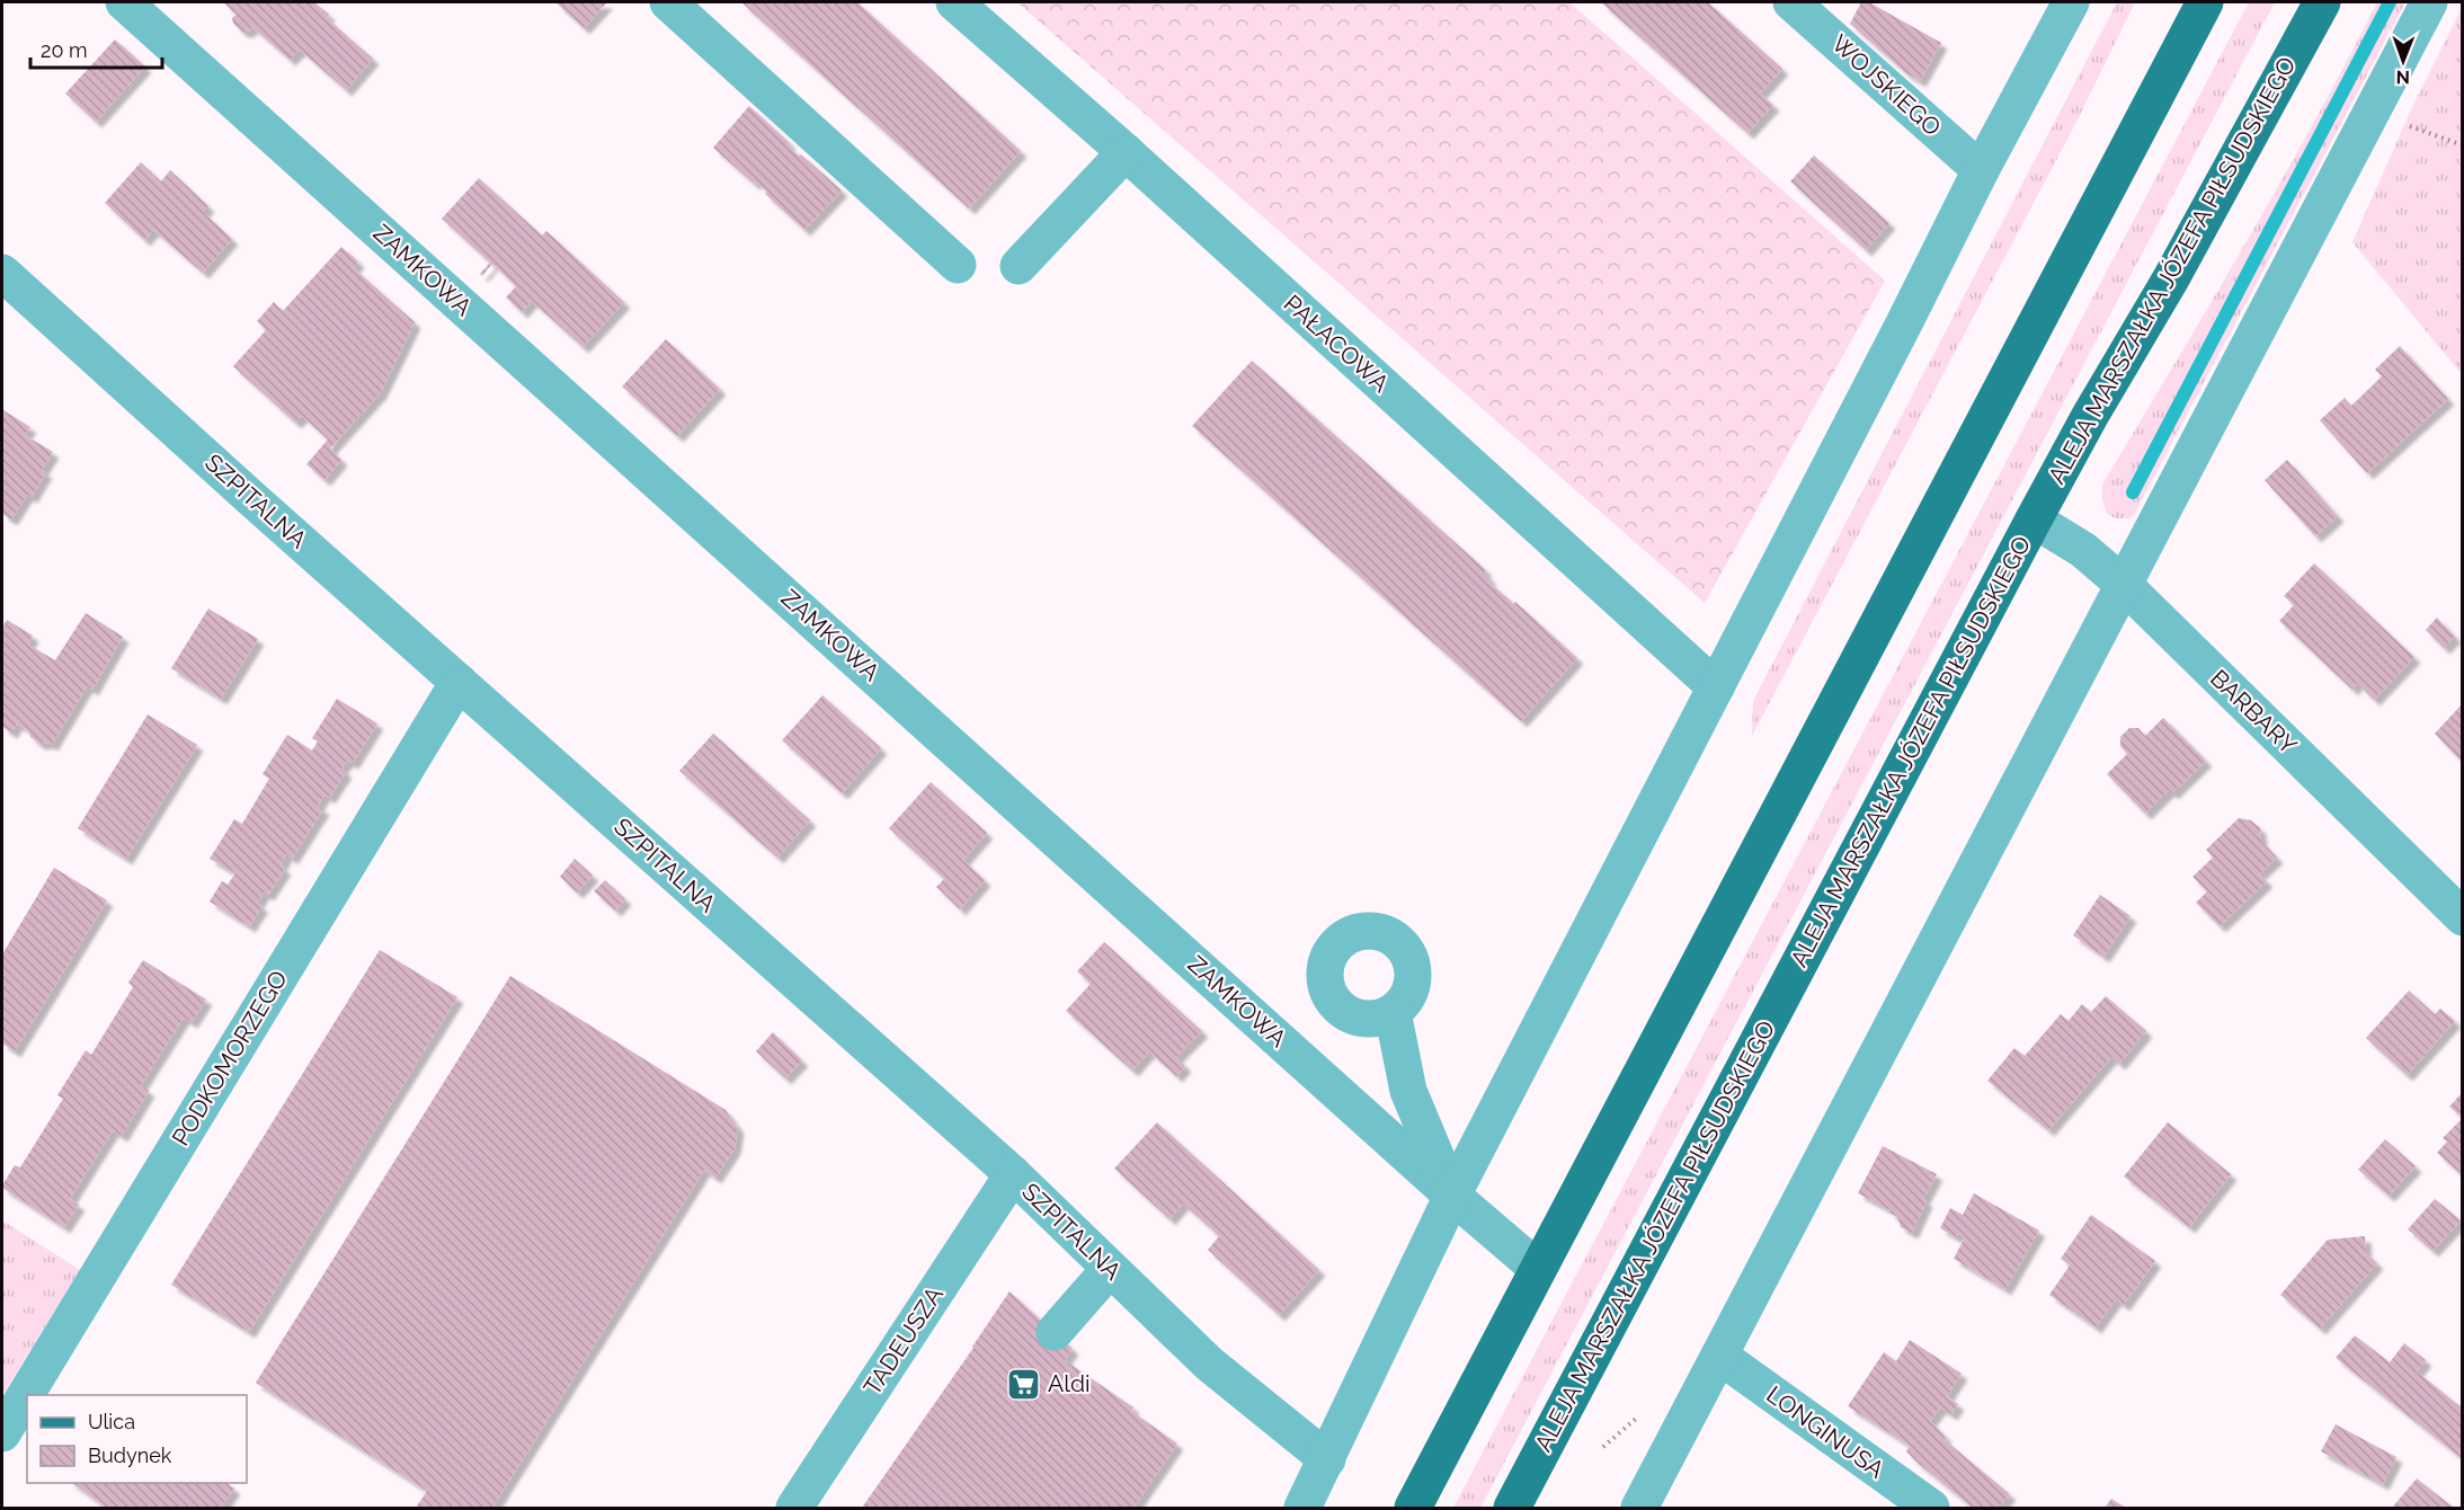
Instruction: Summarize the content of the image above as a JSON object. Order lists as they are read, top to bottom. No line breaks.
{"streets":{"main road":["ALEJA MARSZAŁKA JÓZEFA PIŁSUDSKIEGO"],"street":["WOJSKIEGO","ZAMKOWA","PAŁACOWA","SZPITALNA","BARBARY","PODKOMORZEGO","TADEUSZA","LONGINUSA"]},"crossings":[["ALEJA MARSZAŁKA JÓZEFA PIŁSUDSKIEGO","BARBARY"],["SZPITALNA","PODKOMORZEGO"],["SZPITALNA","TADEUSZA"]],"places":{"supermarket":["Aldi"]},"legend":["Ulica","Budynek"],"scale_bar":"20 m","north":"bottom"}
